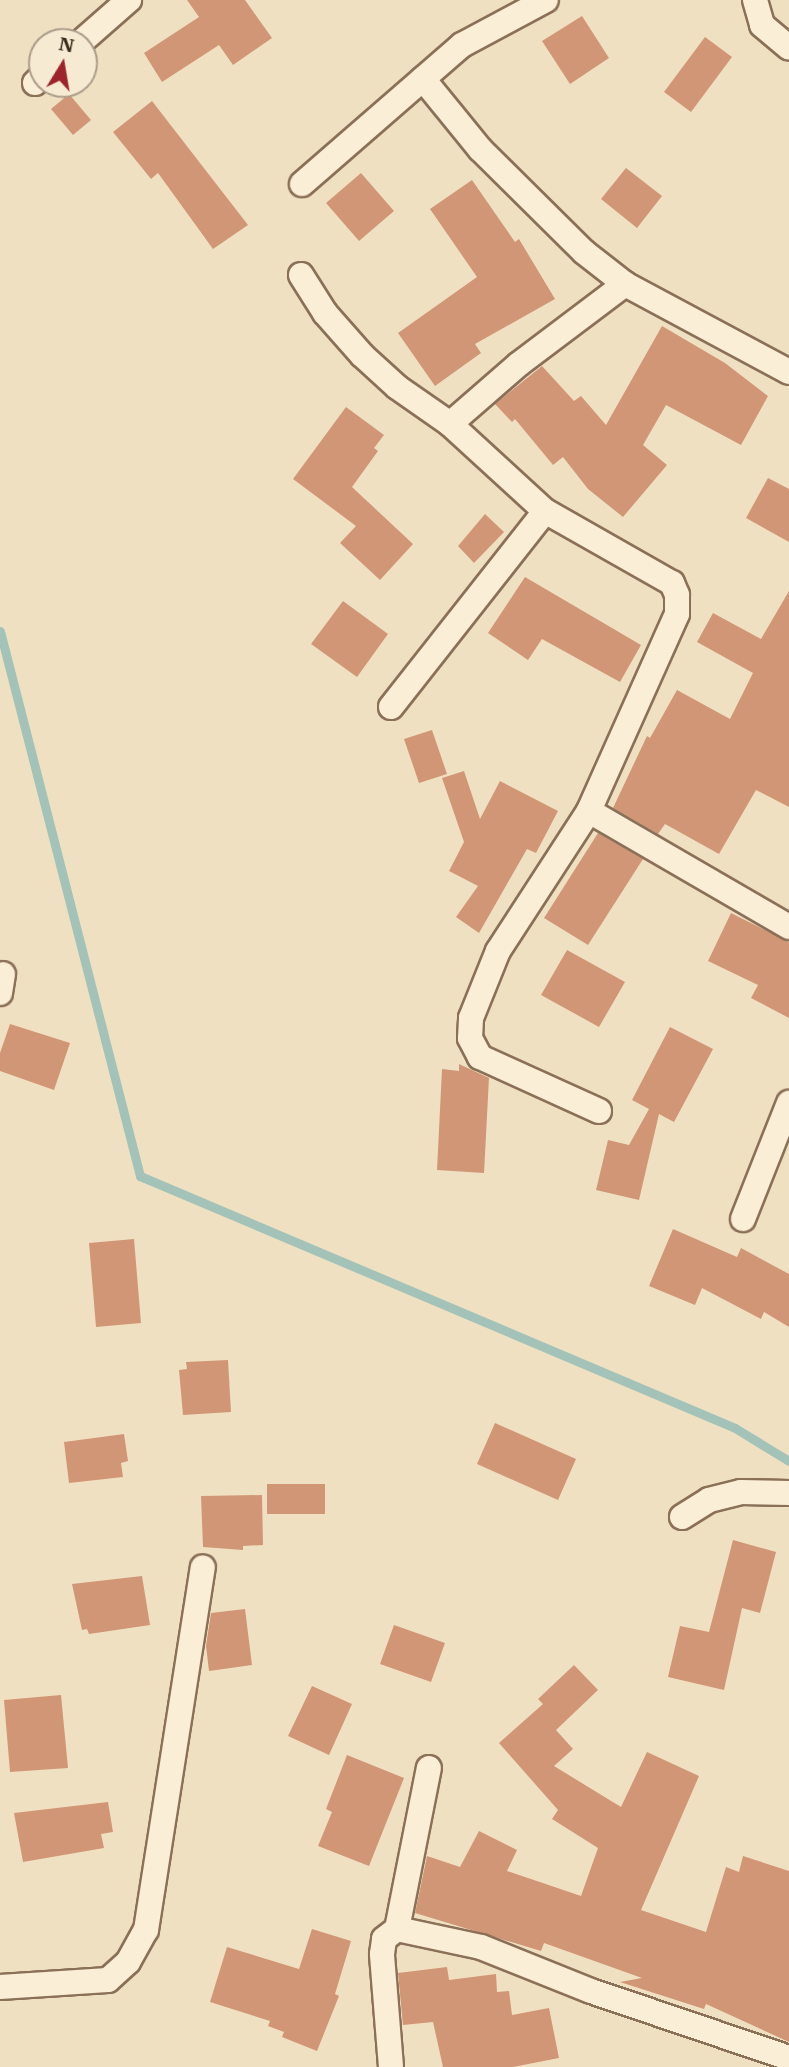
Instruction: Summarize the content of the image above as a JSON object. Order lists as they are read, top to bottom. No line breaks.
{"north":"top"}
